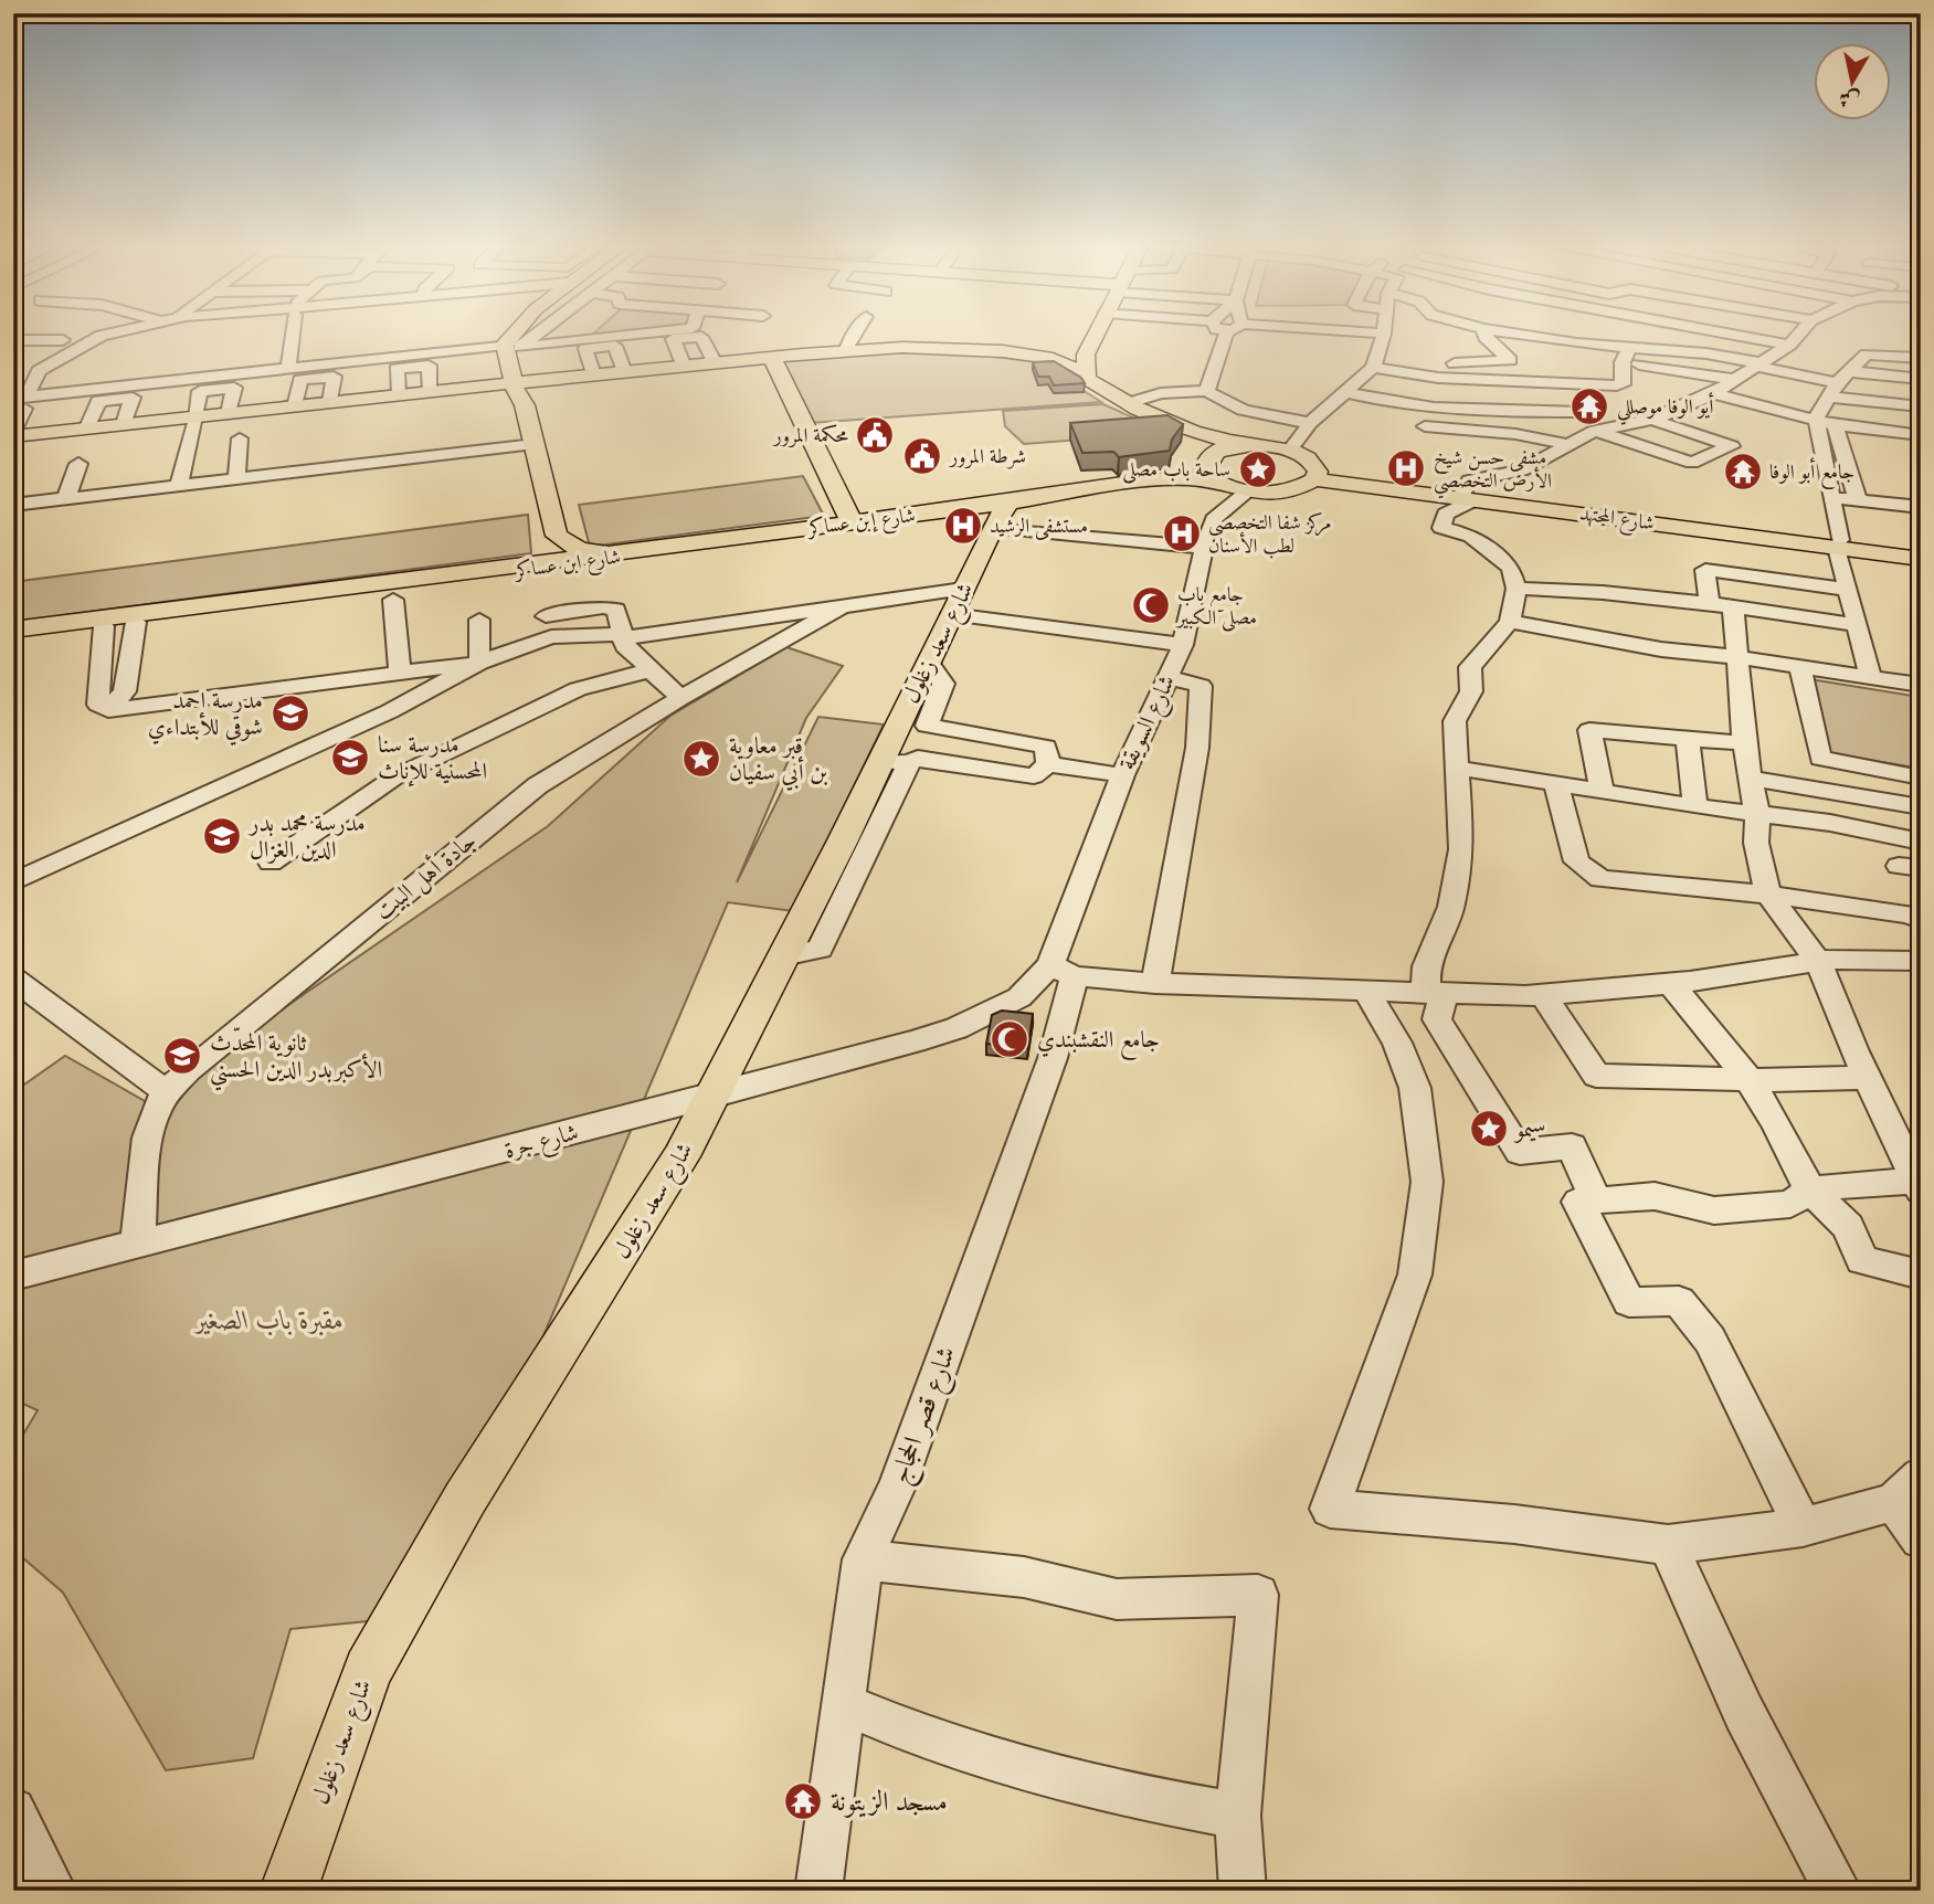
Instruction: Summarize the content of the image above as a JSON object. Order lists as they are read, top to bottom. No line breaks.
{"streets":{"main road":["شارع المجتهد","شارع إبن عساكر","شارع ابن عساكر","شارع سعد زغلول"],"street":["شارع السويقة","جادة أهل البيت","شارع جرة","شارع قصر الحجاج"]},"crossings":[["شارع إبن عساكر","شارع ابن عساكر"],["شارع إبن عساكر","شارع سعد زغلول"],["شارع سعد زغلول","جادة أهل البيت"],["شارع سعد زغلول","شارع جرة"],["شارع السويقة","شارع جرة"],["شارع السويقة","شارع قصر الحجاج"],["جادة أهل البيت","شارع جرة"],["شارع جرة","شارع قصر الحجاج"]],"parks":["مقبرة باب الصغير"],"places":{"temple":["أيو الوفا موصللي","جامع أبو الوفا","مسجد الزيتونة"],"public building":["محكمة المرور","شرطة المرور"],"hospital":["مشفى حسن شيخ الأرض التخصصي","مستشفى الرشيد","مركز شفا التخصصي لطب الأسنان"],"place":["ساحة باب مصلى","قبر معاوية بن أبي سفيان","سيمو"],"mosque":["جامع باب مصلى الكبير","جامع النقشبندي"],"school or university":["مدرسة احمد شوقي للأبتداءي","مدرسة سنا المحسنية للإناث","مدرسة محمد بدر الدين الغزال","ثانوية المحدّث الأكبربدر الدين الحسني"]},"north":"bottom"}
